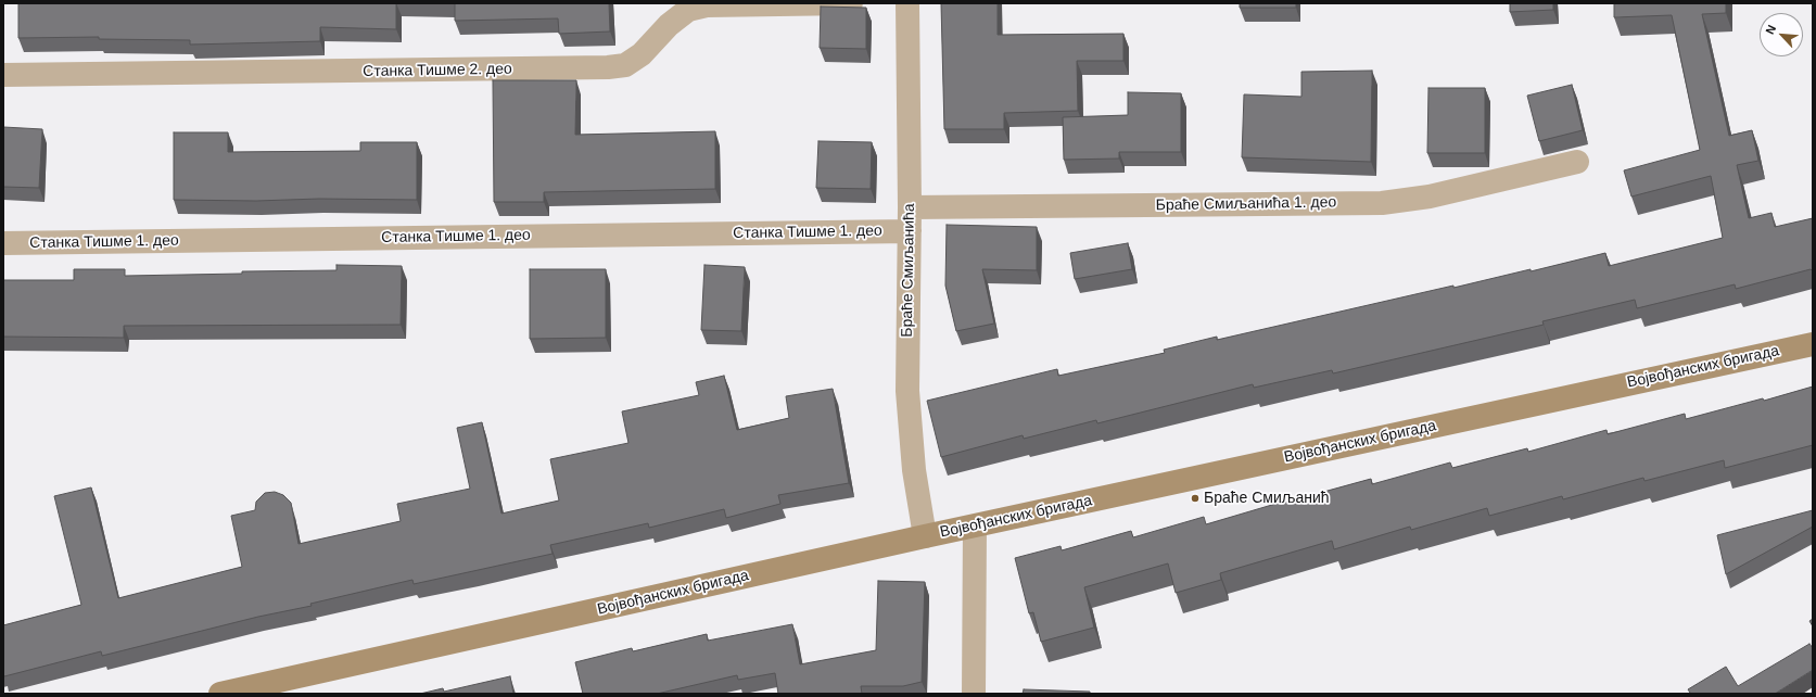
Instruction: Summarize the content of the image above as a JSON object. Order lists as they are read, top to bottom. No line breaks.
{"streets":{"street":["Станка Тишме 2. део","Браће Смиљанића 1. део","Станка Тишме 1. део","Браће Смиљанића","Војвођанских бригада"]},"crossings":[["Браће Смиљанића 1. део","Браће Смиљанића"],["Станка Тишме 1. део","Браће Смиљанића"],["Браће Смиљанића","Војвођанских бригада"]],"places":["Браће Смиљанић"],"north":"top left"}
